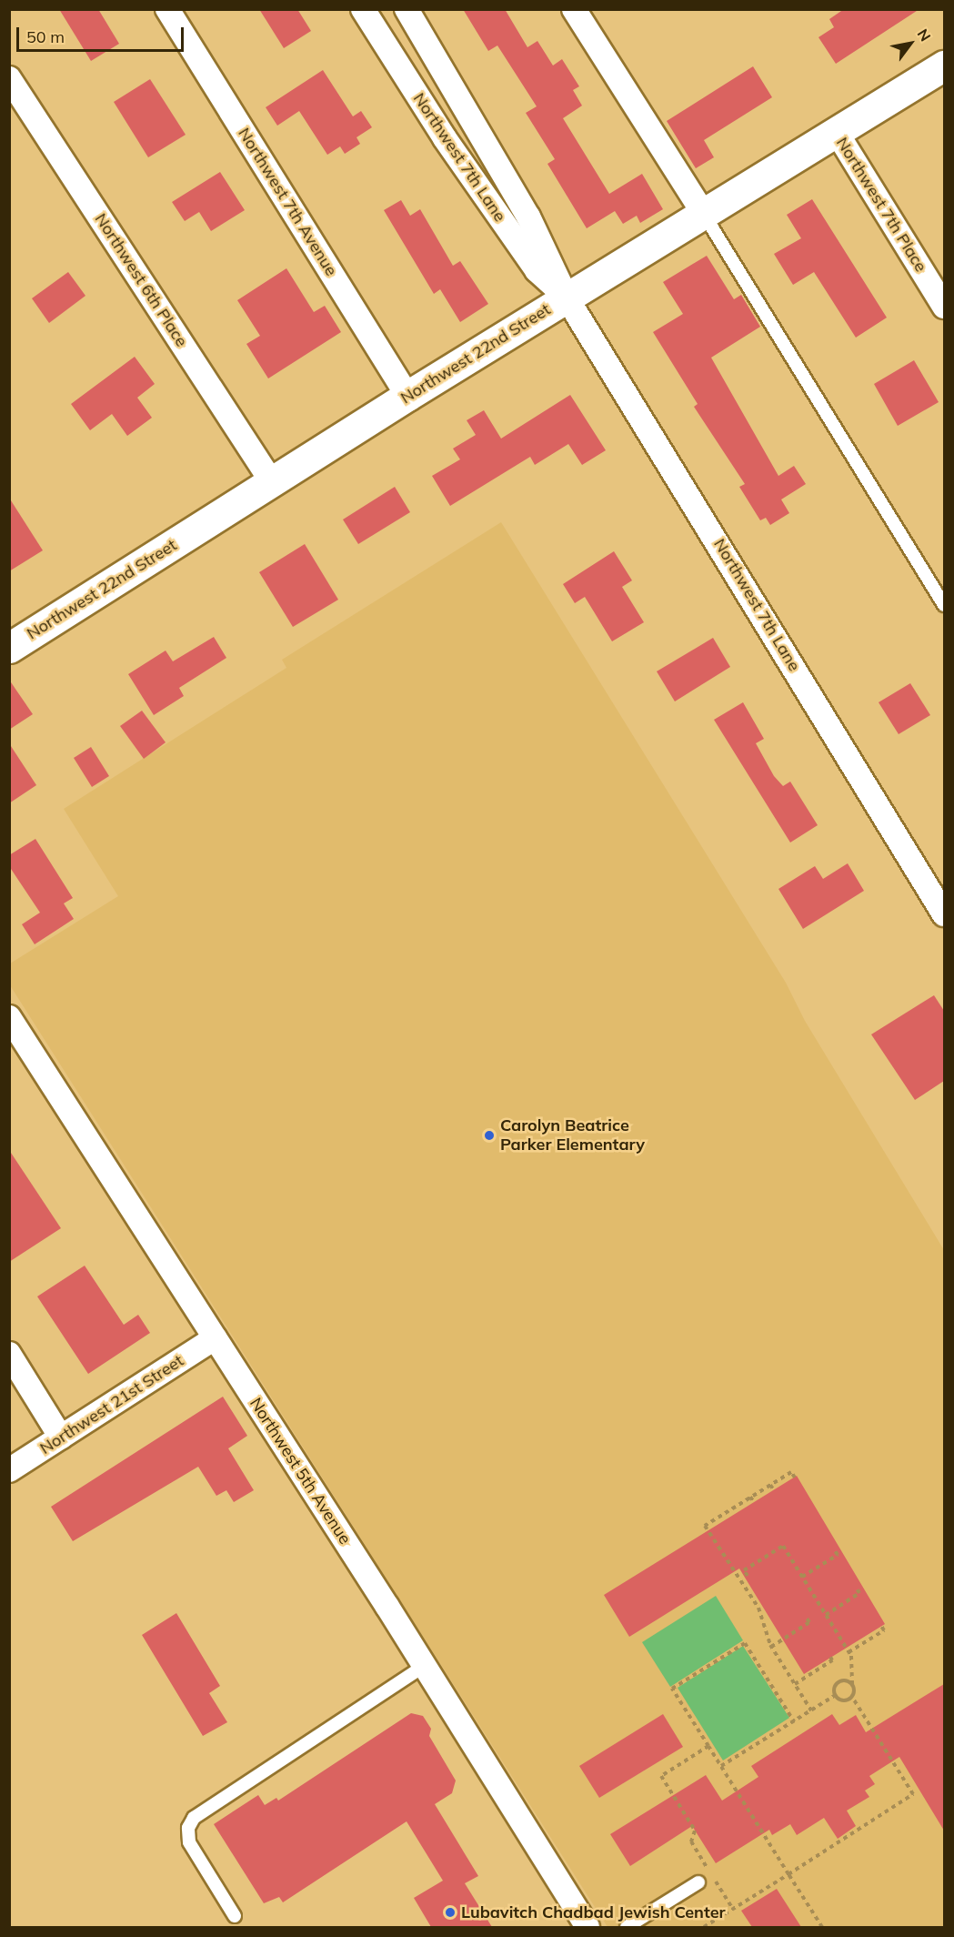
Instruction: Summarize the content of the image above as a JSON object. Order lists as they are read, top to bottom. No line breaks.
{"streets":{"street":["Northwest 7th Lane","Northwest 7th Avenue","Northwest 7th Place","Northwest 6th Place","Northwest 22nd Street","Northwest 21st Street","Northwest 5th Avenue"]},"crossings":[["Northwest 7th Lane","Northwest 22nd Street"],["Northwest 7th Avenue","Northwest 22nd Street"],["Northwest 7th Place","Northwest 22nd Street"],["Northwest 6th Place","Northwest 22nd Street"],["Northwest 21st Street","Northwest 5th Avenue"]],"places":["Carolyn Beatrice Parker Elementary","Lubavitch Chadbad Jewish Center"],"scale_bar":"50 m","north":"top right"}
